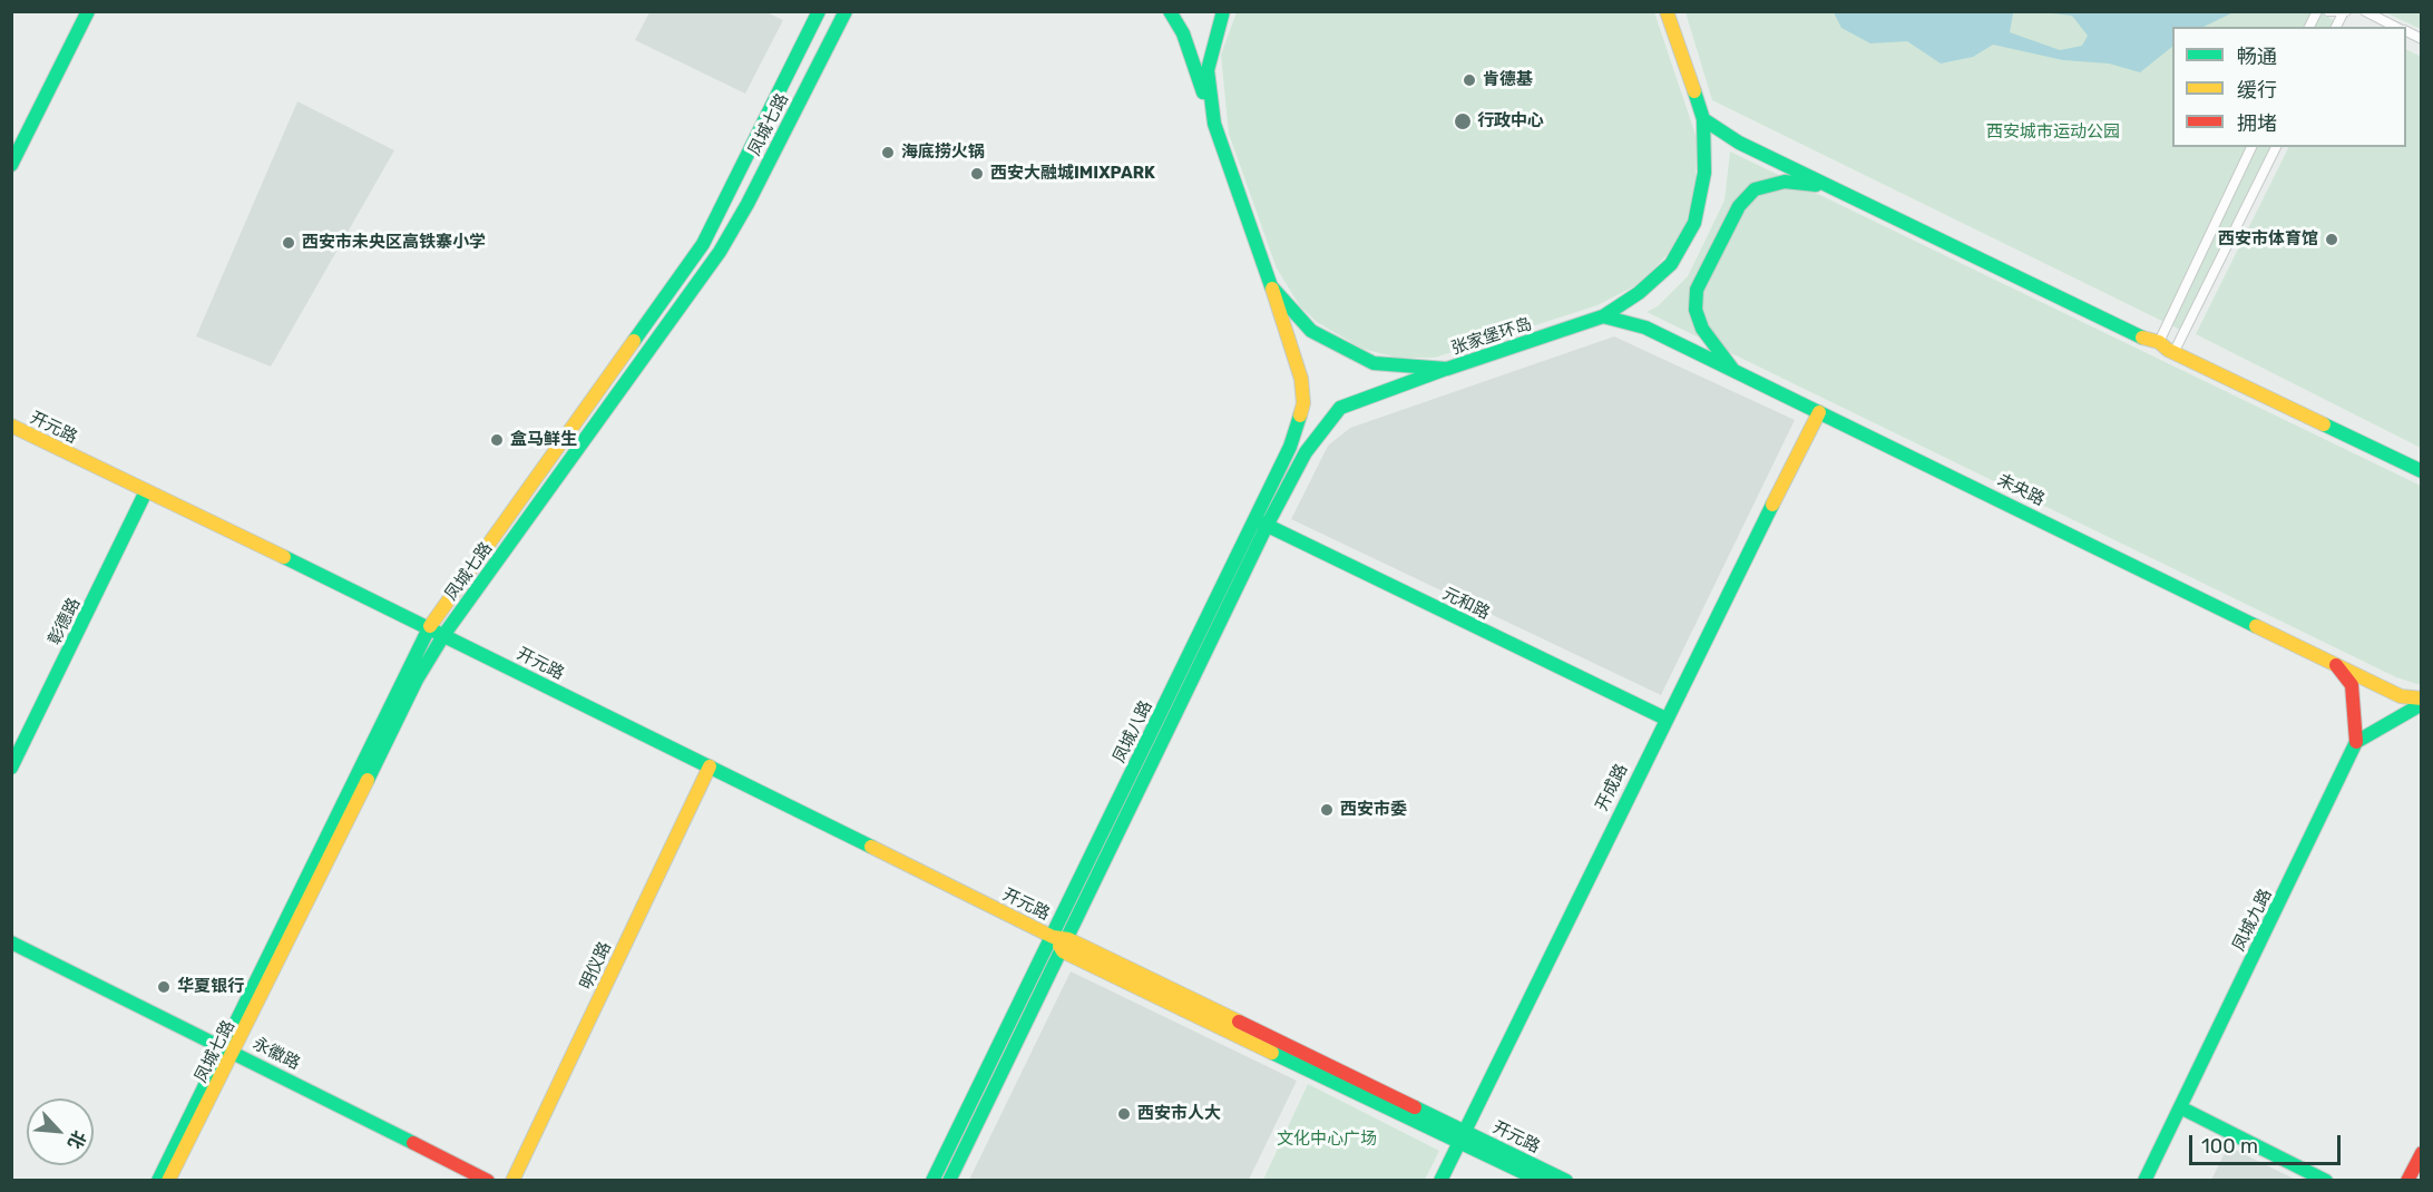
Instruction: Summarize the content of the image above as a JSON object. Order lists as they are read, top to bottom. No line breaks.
{"streets":{"street":["凤城七路","张家堡环岛","开元路","未央路","元和路","彰德路","凤城八路","开成路","凤城九路","明仪路","永徽路"]},"crossings":[["凤城七路","开元路"],["凤城七路","永徽路"],["张家堡环岛","未央路"],["张家堡环岛","凤城八路"],["开元路","彰德路"],["开元路","凤城八路"],["开元路","开成路"],["开元路","明仪路"],["未央路","开成路"],["元和路","凤城八路"],["元和路","开成路"]],"parks":["西安城市运动公园","文化中心广场"],"places":["肯德基","行政中心","海底捞火锅","西安大融城IMIXPARK","西安市体育馆","西安市未央区高铁寨小学","盒马鲜生","西安市委","华夏银行","西安市人大"],"legend":["畅通","缓行","拥堵"],"scale_bar":"100 m","north":"bottom right"}
